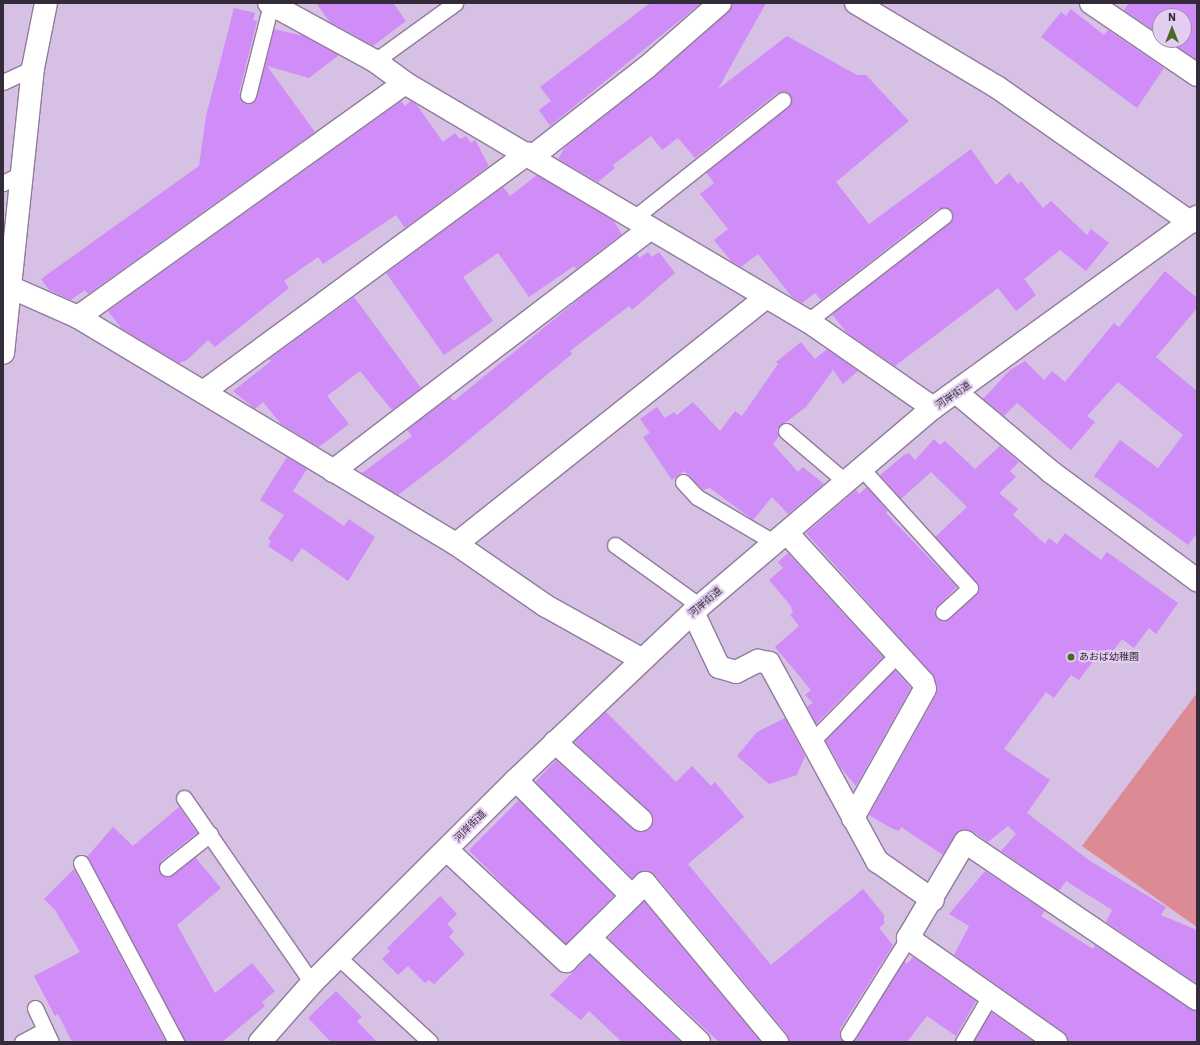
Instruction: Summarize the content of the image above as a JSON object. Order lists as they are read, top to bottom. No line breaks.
{"streets":{"street":["河岸街道"]},"places":["あおば幼稚園"],"north":"top"}
